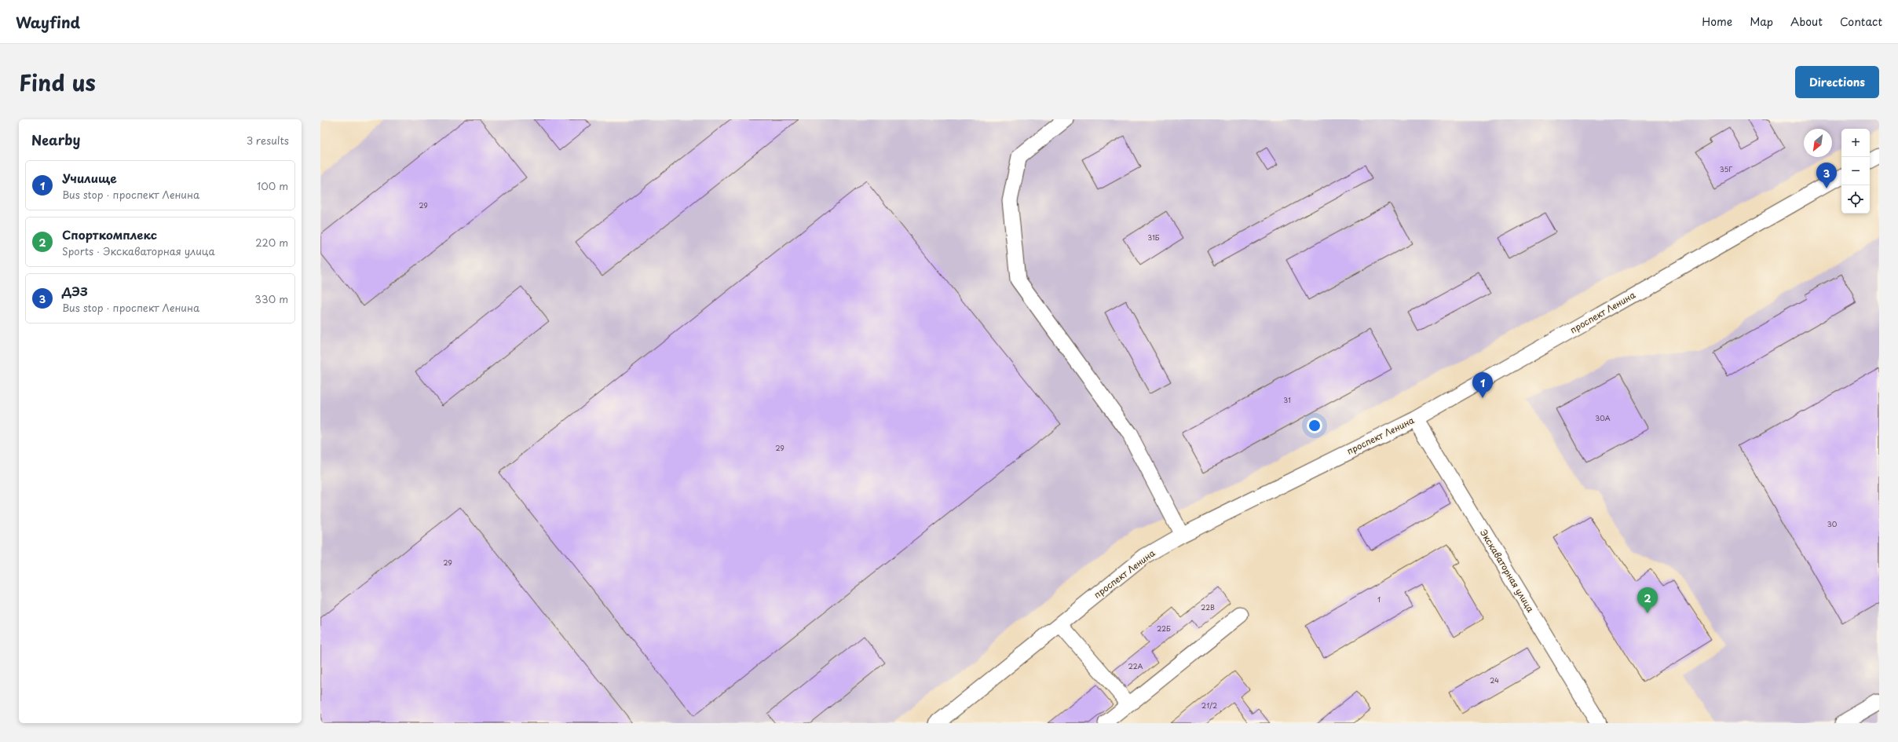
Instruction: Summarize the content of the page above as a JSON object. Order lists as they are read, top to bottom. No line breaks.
{"streets":{"street":["проспект Ленина","Экскаваторная улица"]},"crossings":[["проспект Ленина","Экскаваторная улица"]],"house_numbers":["35Г","29","31Б","31","30А","29","30","29","1","22В","22Б","22А","24","21/2"],"north":"bottom left","page":{"header":"Wayfind","nav":["Home","Map","About","Contact"],"title":"Find us","buttons":"Directions","heading":["Nearby","3 results"],"map_buttons":["+","−"],"list":[{"mark":"1","name":"Училище","note":"Bus stop · проспект Ленина","value":"100 m"},{"mark":"2","name":"Спорткомплекс","note":"Sports · Экскаваторная улица","value":"220 m"},{"mark":"3","name":"ДЭЗ","note":"Bus stop · проспект Ленина","value":"330 m"}],"pins":["3","1","2"]}}
